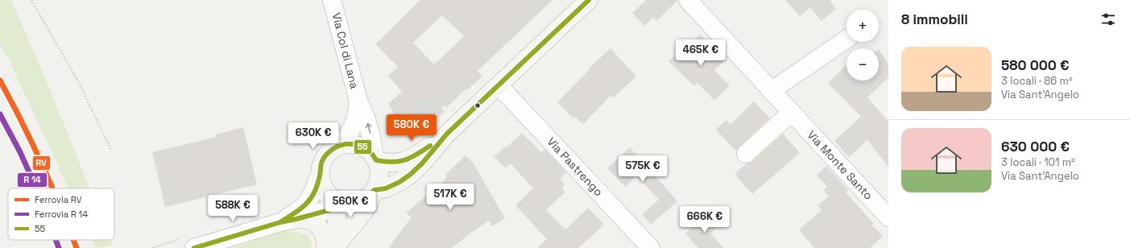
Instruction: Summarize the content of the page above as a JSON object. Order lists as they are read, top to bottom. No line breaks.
{"streets":{"street":["Via Col di Lana","Via Monte Santo","Via Pastrengo"]},"lines":["transit line 55","rail line RV"],"legend":["Ferrovia RV","Ferrovia R 14","55"],"page":{"heading":"8 immobili","map_buttons":["+","−"],"list":[{"name":"580 000 €","note":"3 locali · 86 m² · Via Sant'Angelo"},{"name":"630 000 €","note":"3 locali · 101 m² · Via Sant'Angelo"}],"price":["465K €","580K €","630K €","575K €","517K €","560K €","588K €","666K €"]}}
